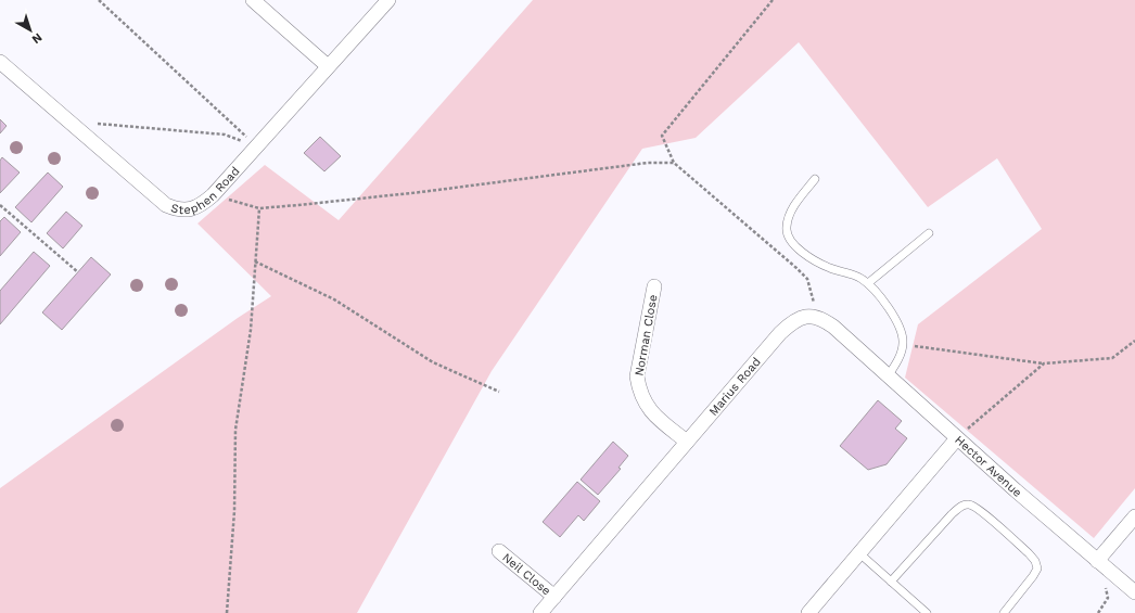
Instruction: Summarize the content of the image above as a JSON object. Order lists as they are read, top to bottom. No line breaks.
{"streets":{"street":["Stephen Road","Norman Close","Marius Road","Hector Avenue","Neil Close"]},"crossings":[["Norman Close","Marius Road"],["Marius Road","Neil Close"]],"north":"bottom right"}
